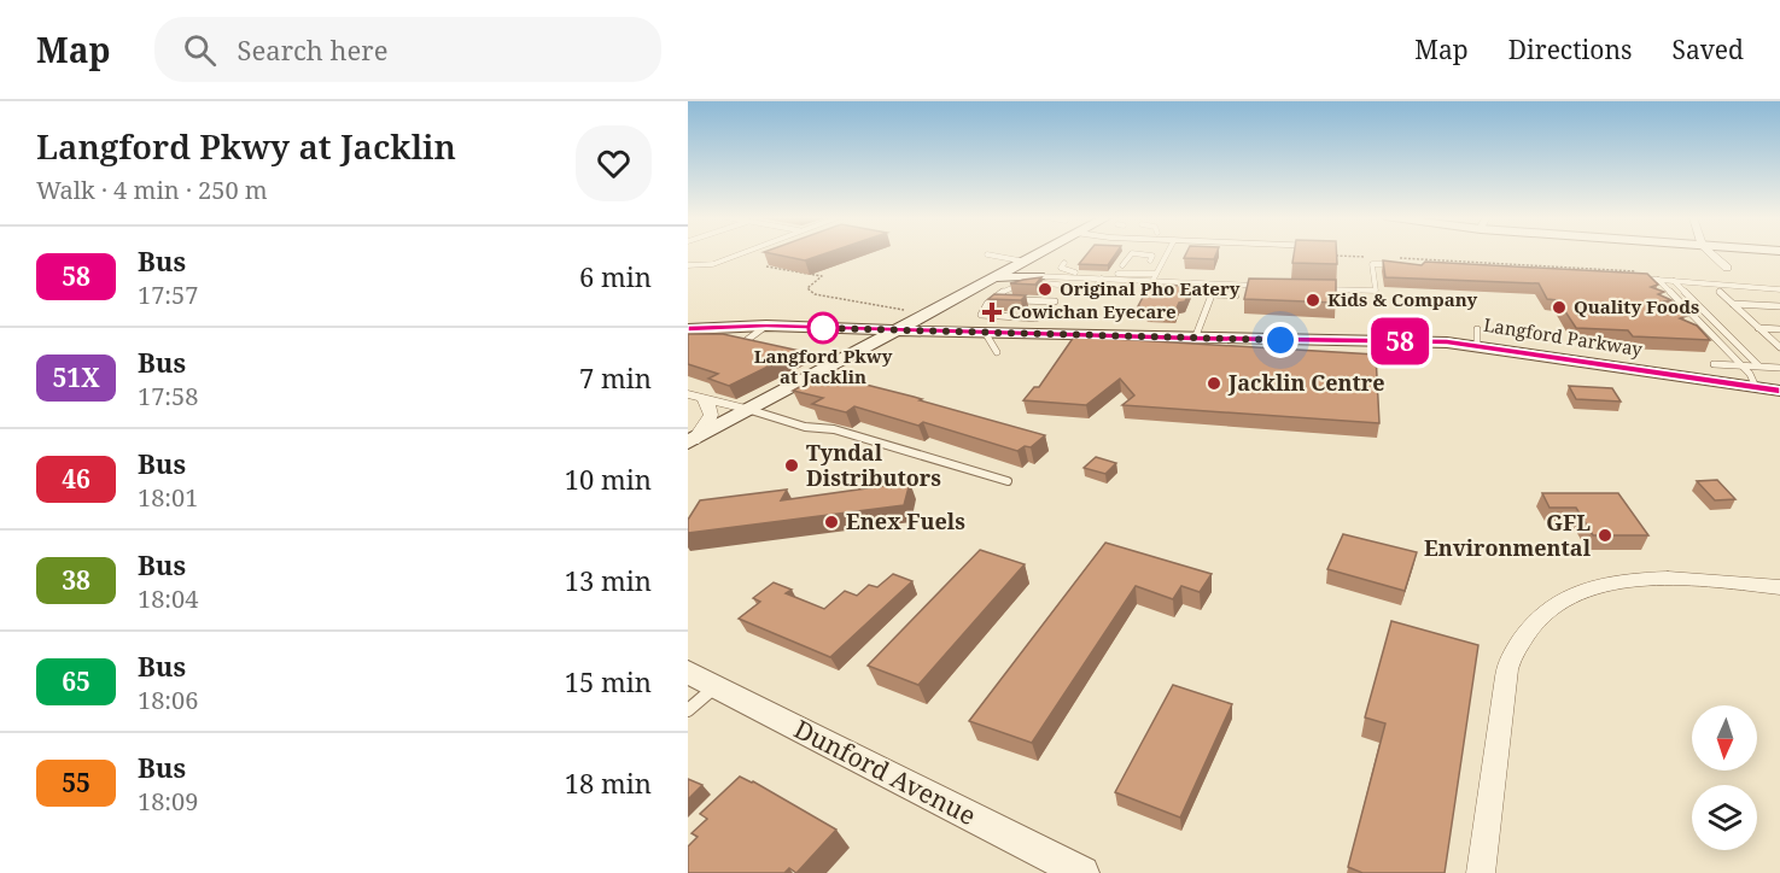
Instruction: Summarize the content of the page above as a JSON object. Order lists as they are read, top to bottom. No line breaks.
{"streets":{"main road":["Langford Parkway"],"street":["Dunford Avenue"]},"places":{"other":["Original Pho Eatery","Kids & Company","Quality Foods","Langford Pkwy at Jacklin","Jacklin Centre","Tyndal Distributors","Enex Fuels","GFL Environmental"],"health":["Cowichan Eyecare"]},"lines":["bus line 58"],"north":"bottom","page":{"header":"Map","search":"Search here","nav":["Map","Directions","Saved"],"heading":["Langford Pkwy at Jacklin","Walk · 4 min · 250 m"],"on_map":"58","list":[{"mark":"58","name":"Bus","note":"17:57","value":"6 min"},{"mark":"51X","name":"Bus","note":"17:58","value":"7 min"},{"mark":"46","name":"Bus","note":"18:01","value":"10 min"},{"mark":"38","name":"Bus","note":"18:04","value":"13 min"},{"mark":"65","name":"Bus","note":"18:06","value":"15 min"},{"mark":"55","name":"Bus","note":"18:09","value":"18 min"}]}}
